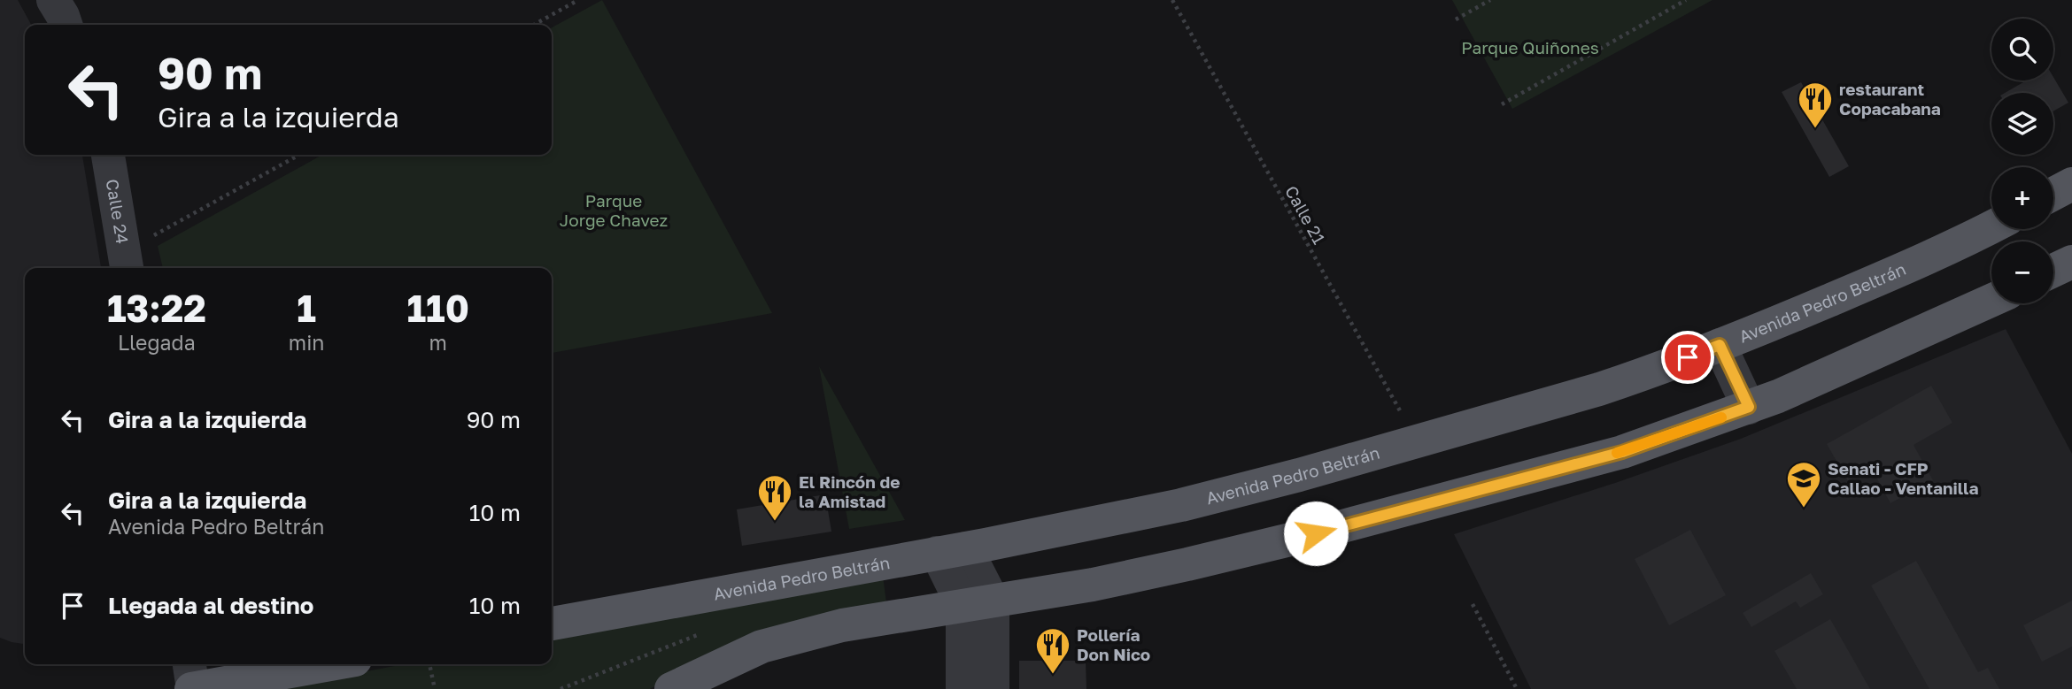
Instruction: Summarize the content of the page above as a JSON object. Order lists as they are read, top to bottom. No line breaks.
{"streets":{"main road":["Avenida Pedro Beltrán"],"street":["Calle 24"],"path":["Calle 21"]},"crossings":[["Calle 21","Avenida Pedro Beltrán"]],"parks":["Parque Quiñones","Parque Jorge Chavez"],"places":{"restaurant":["restaurant Copacabana","El Rincón de la Amistad","Pollería Don Nico"],"school or university":["Senati - CFP Callao - Ventanilla"]},"page":{"map_buttons":["+","−"],"turn":["90 m","Gira a la izquierda"],"eta":["13:22","Llegada","1","min","110","m"],"list":[{"name":"Gira a la izquierda","value":"90 m"},{"name":"Gira a la izquierda","note":"Avenida Pedro Beltrán","value":"10 m"},{"name":"Llegada al destino","value":"10 m"}]}}
